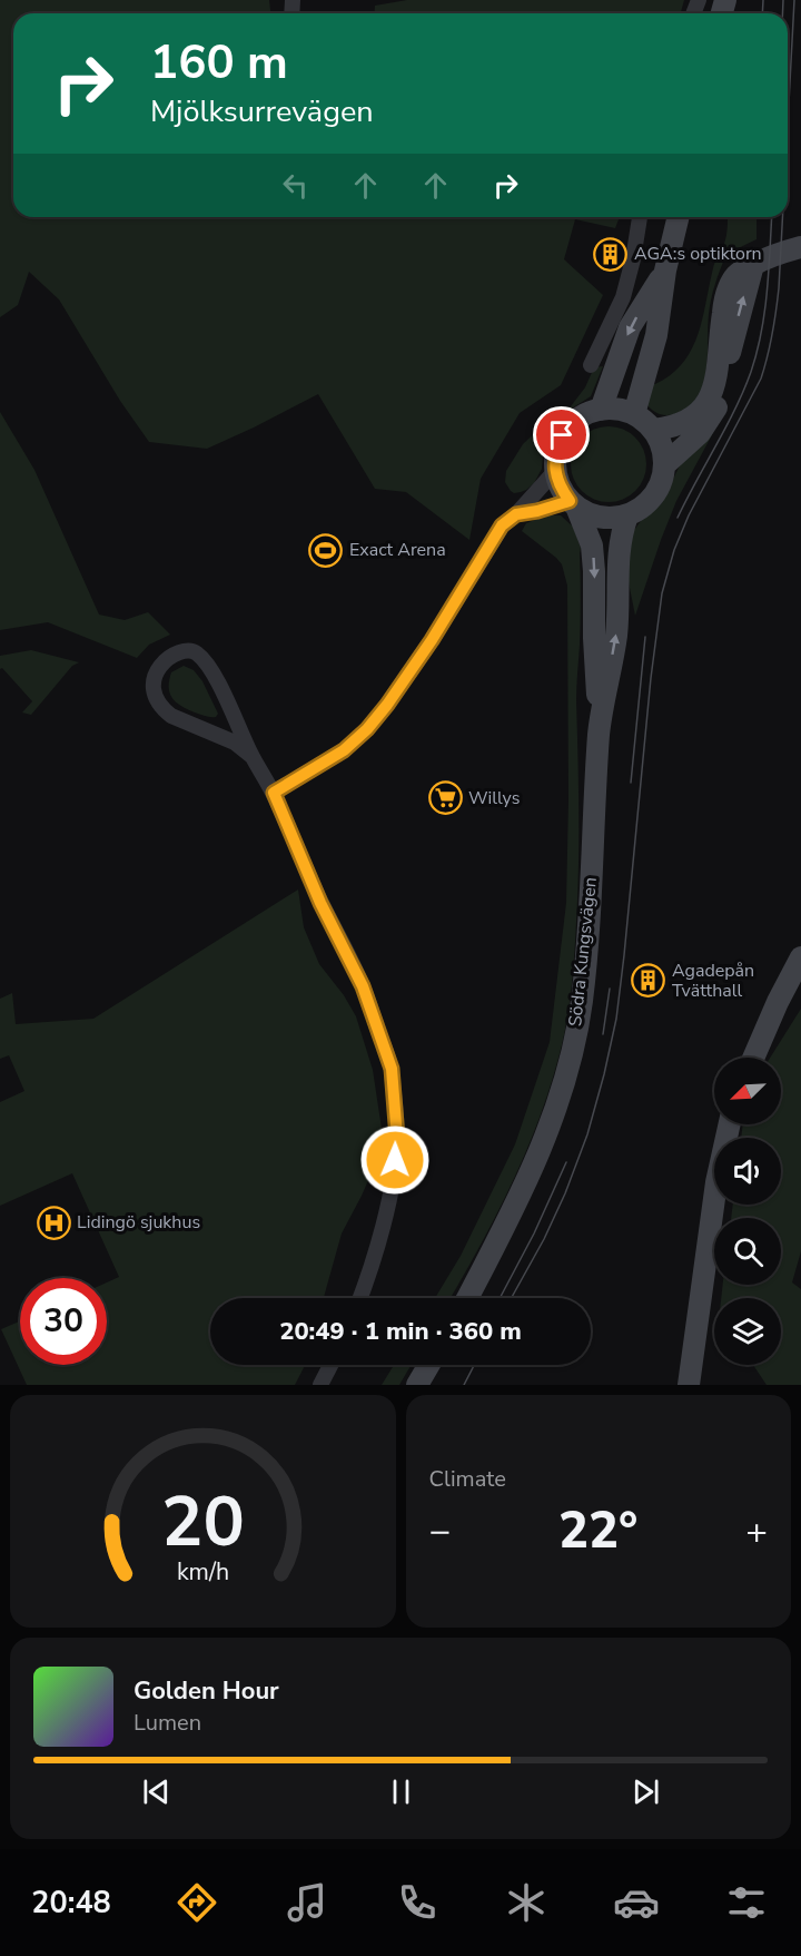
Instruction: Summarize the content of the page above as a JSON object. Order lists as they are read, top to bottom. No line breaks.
{"streets":{"main road":["Södra Kungsvägen"]},"places":{"building":["AGA:s optiktorn","Agadepån Tvätthall"],"sports":["Exact Arena"],"supermarket":["Willys"],"hospital":["Lidingö sjukhus"]},"north":"bottom left","page":{"turn":["160 m","Mjölksurrevägen"],"limit":"30","trip":"20:49 · 1 min · 360 m","tile":"Climate","heat":["−","22°","+"],"song":["Golden Hour","Lumen"],"tabs":"20:48","gauge":["20","km/h"]}}
